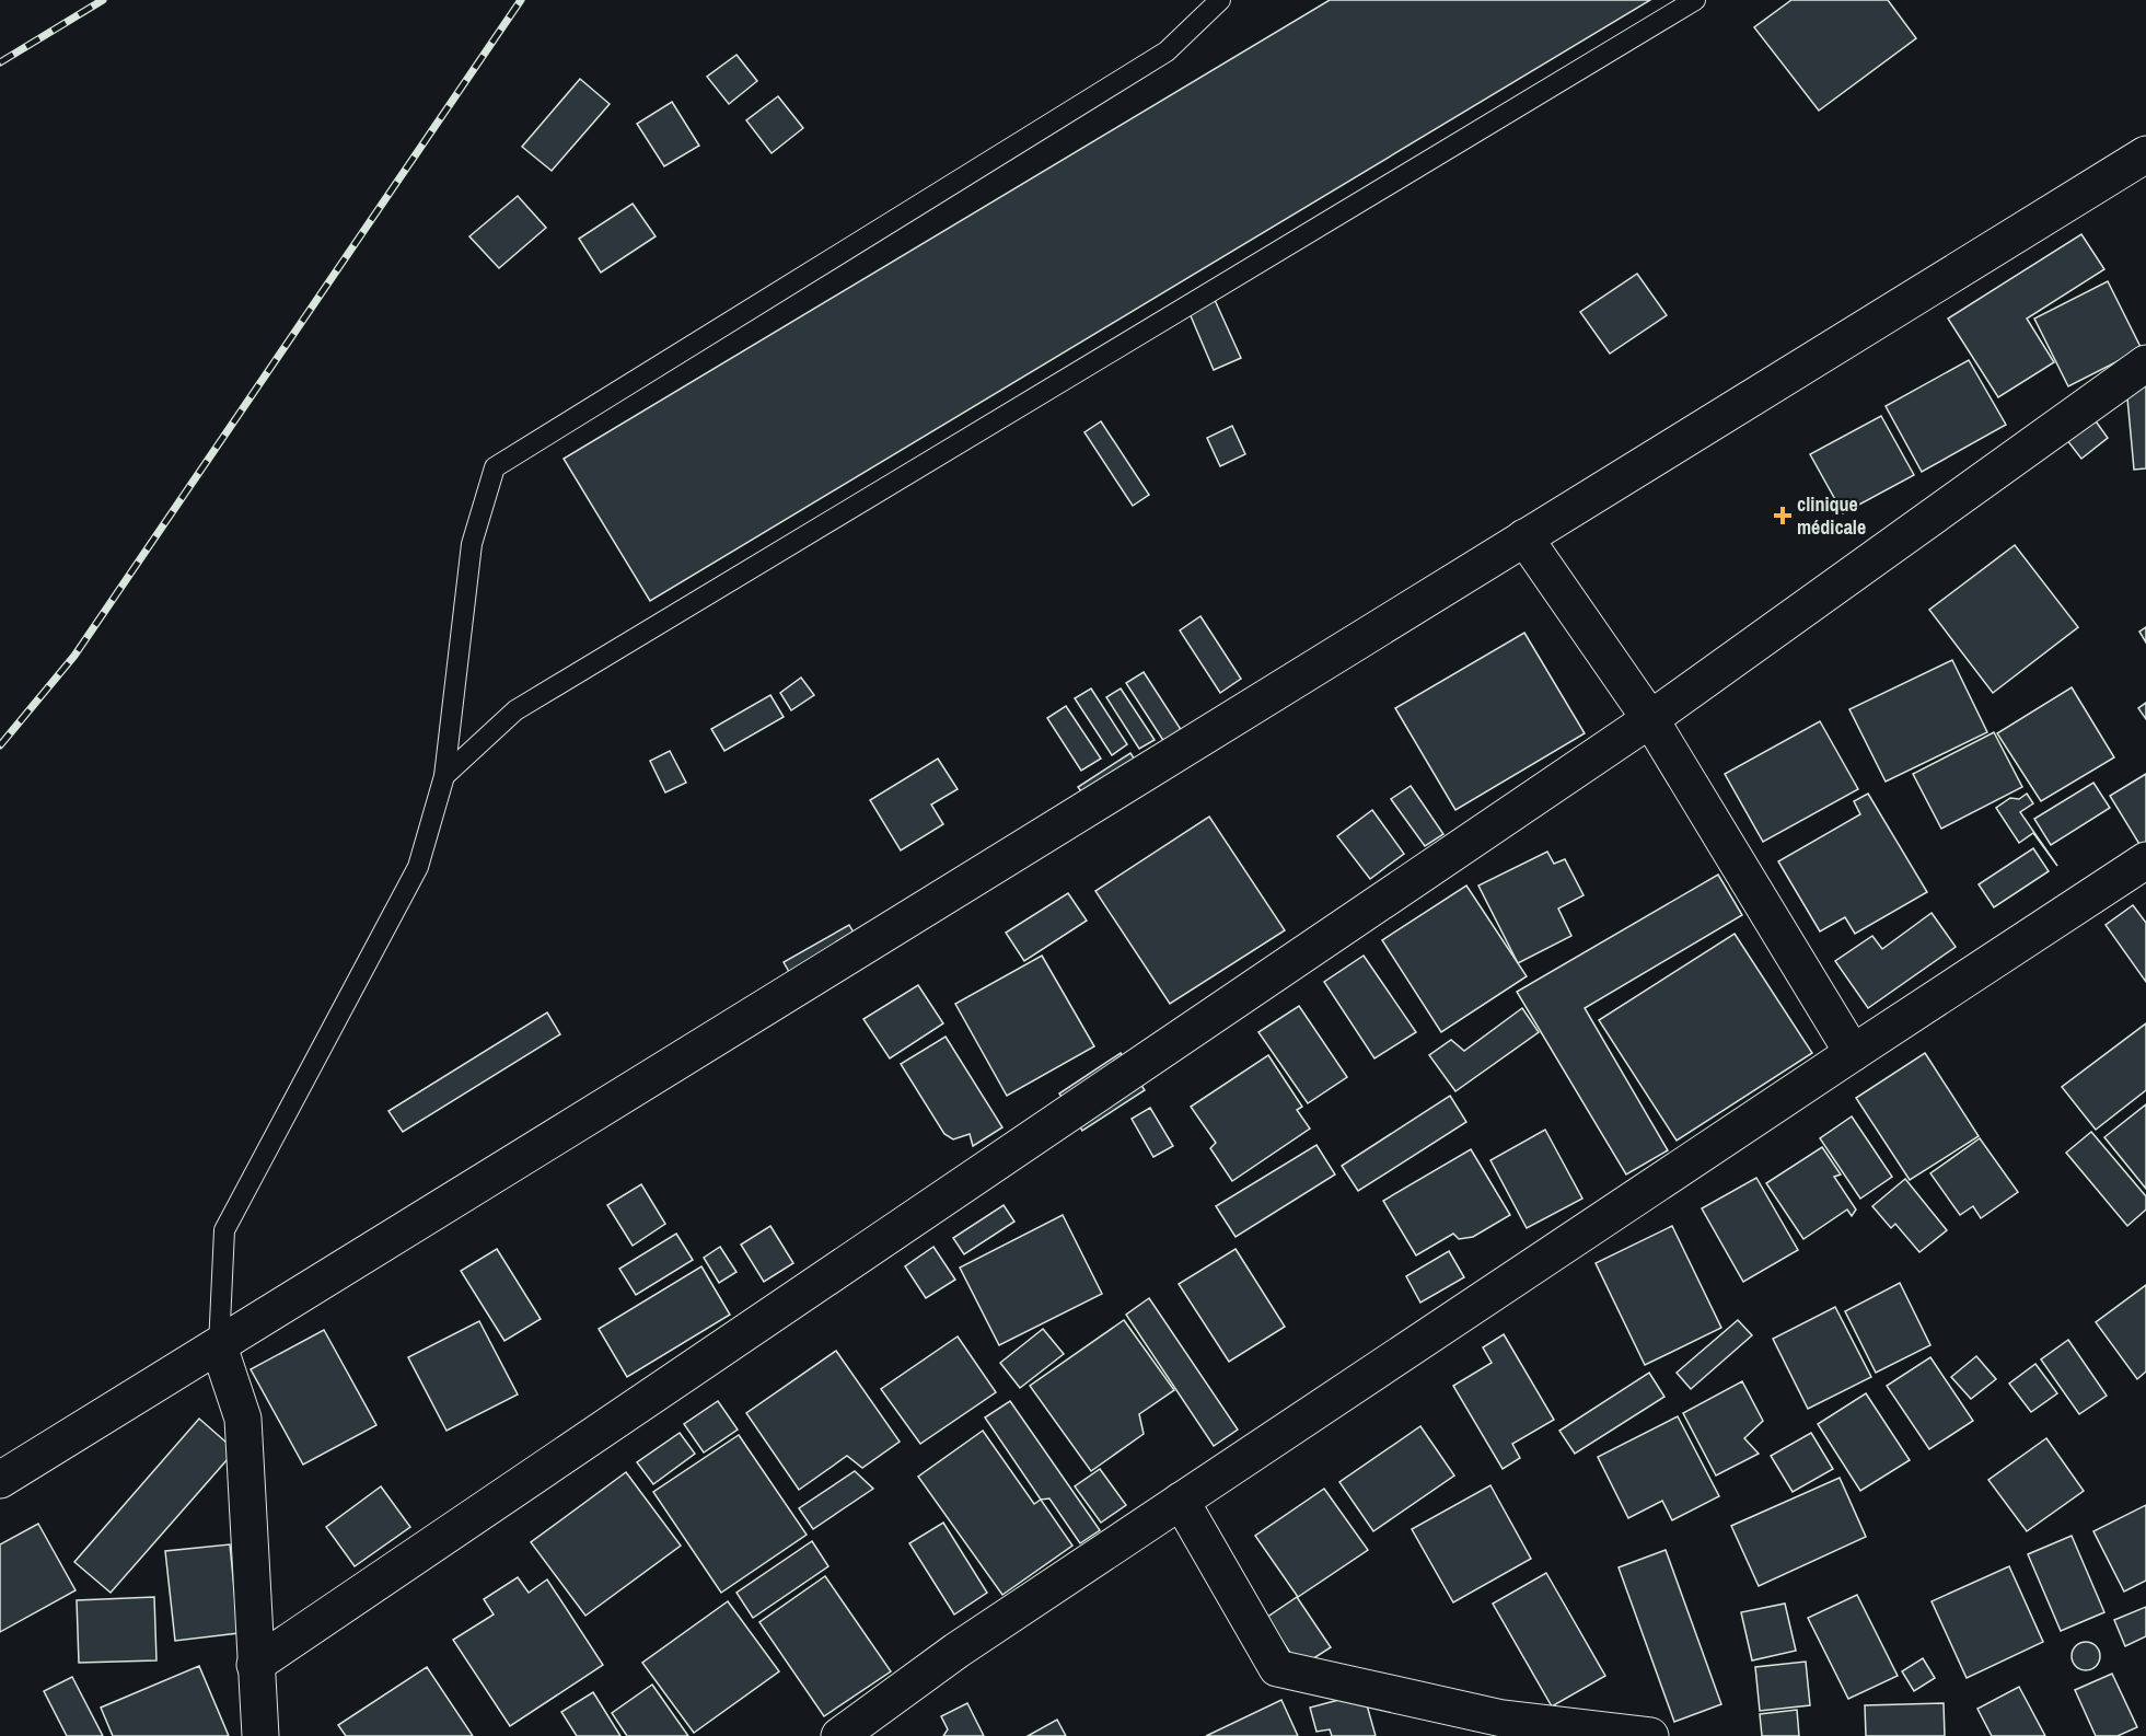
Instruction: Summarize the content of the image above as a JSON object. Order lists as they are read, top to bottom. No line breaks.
{"places":{"health":["clinique médicale"]}}
